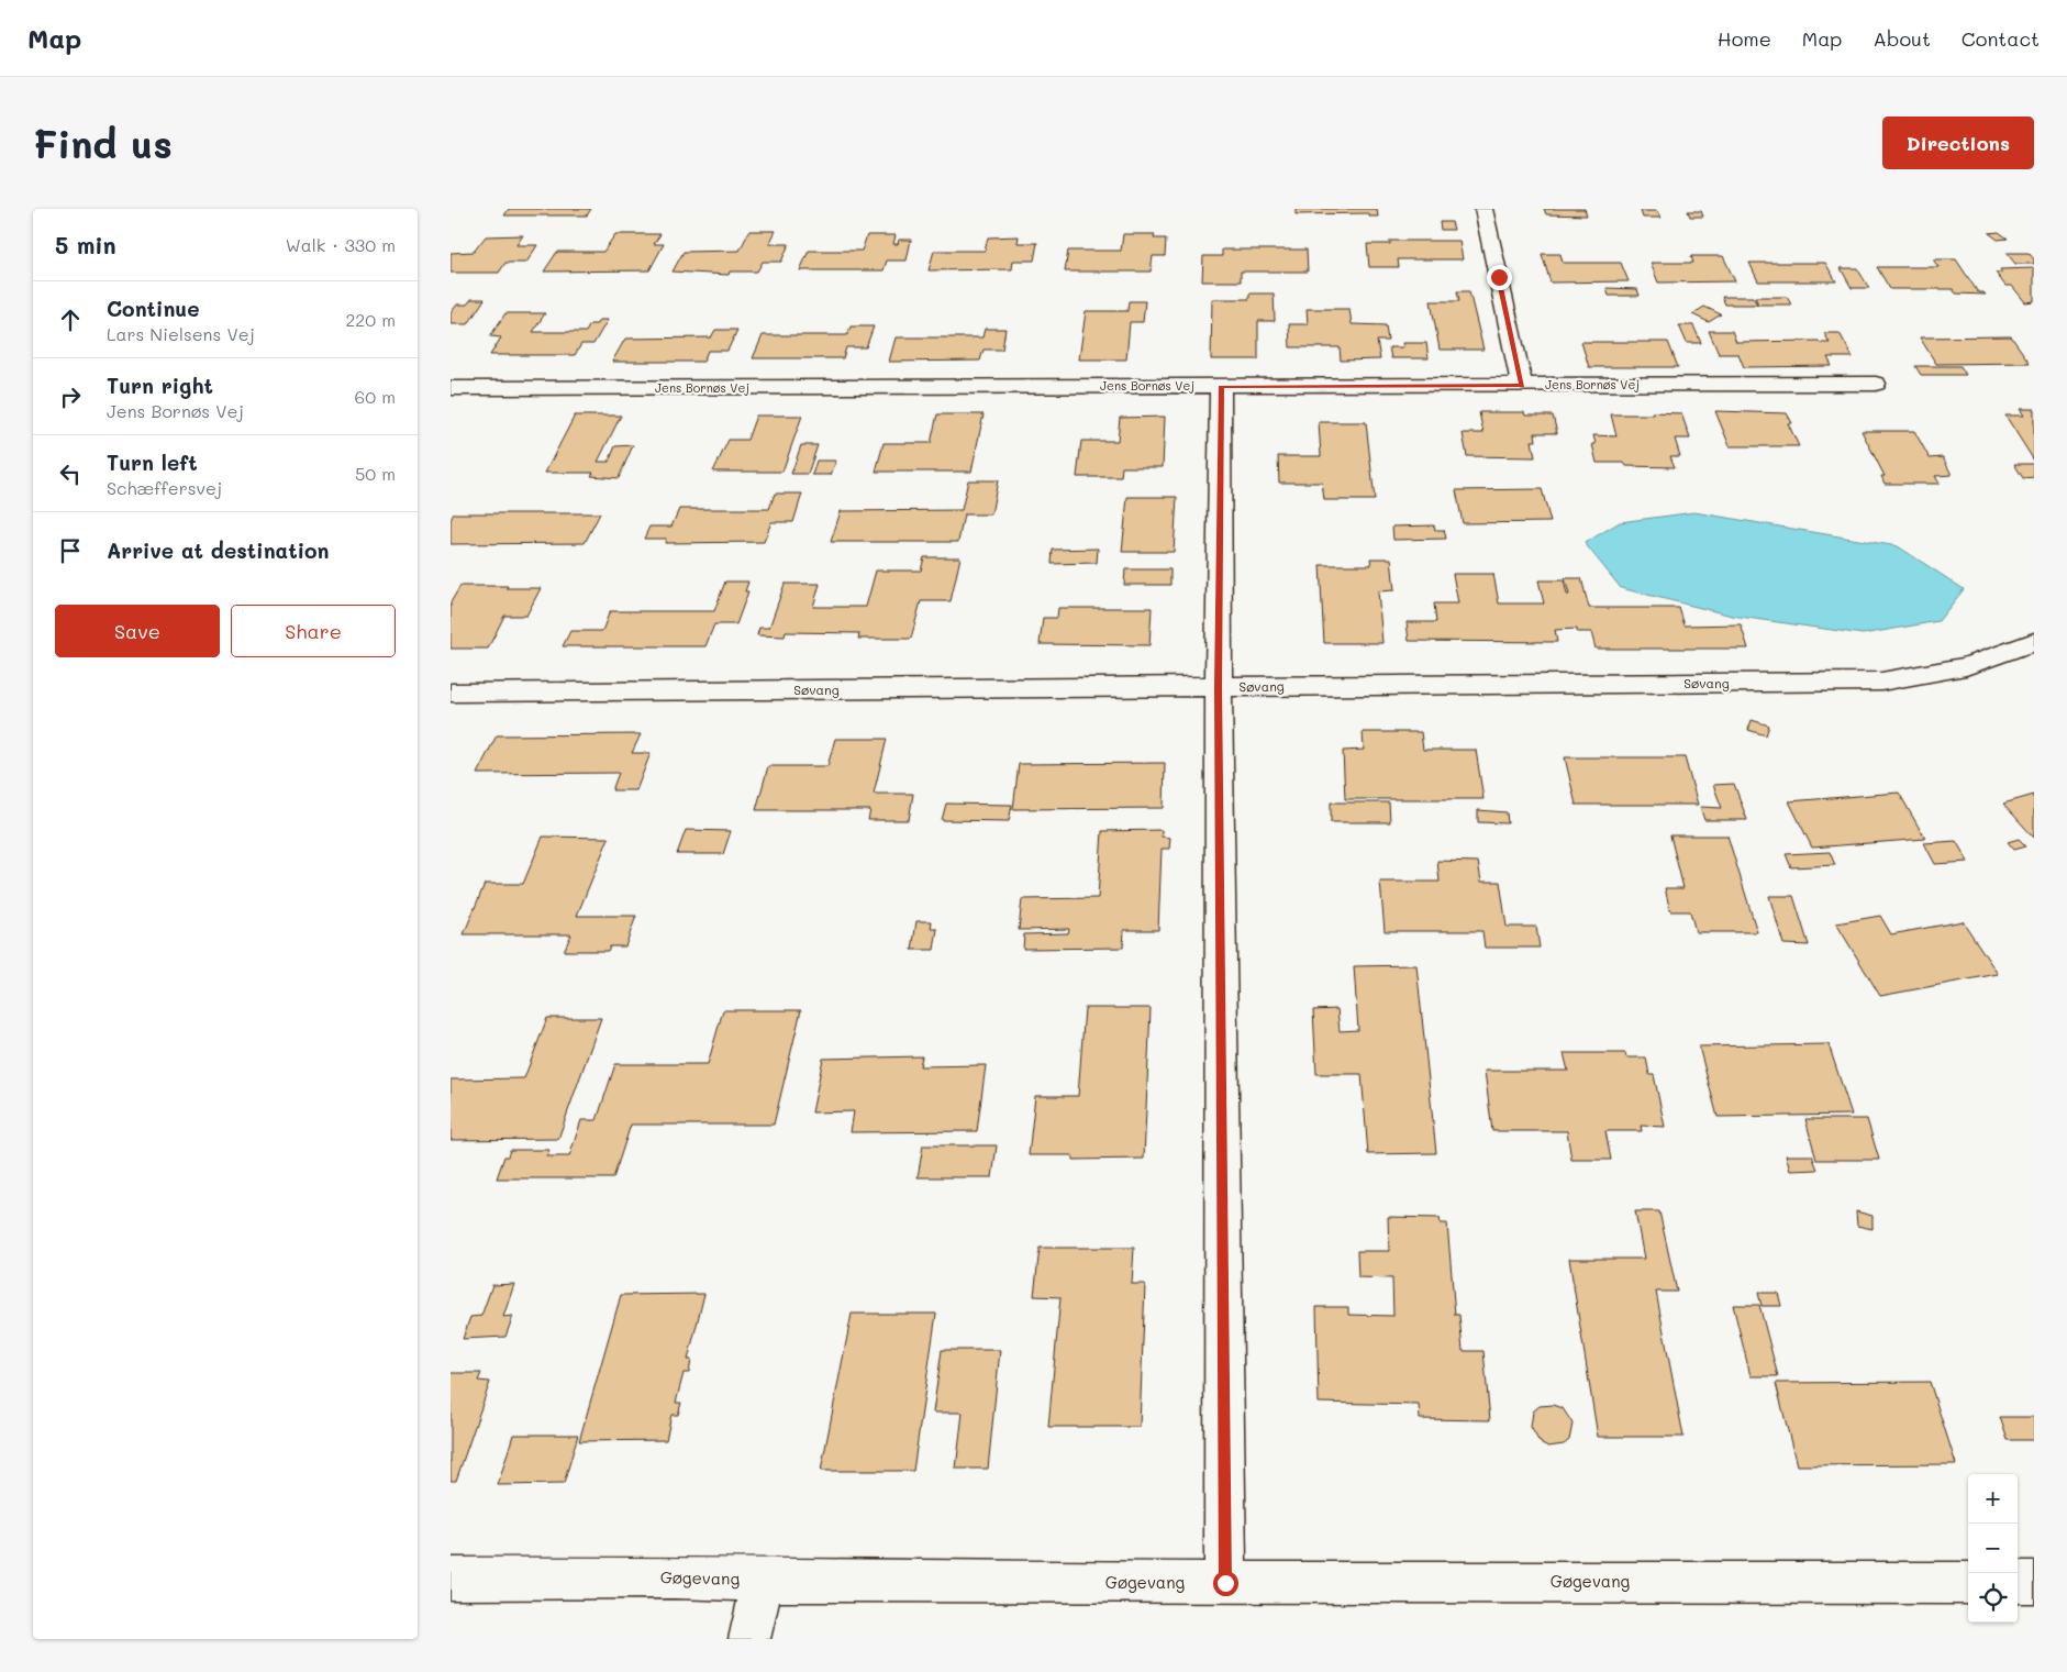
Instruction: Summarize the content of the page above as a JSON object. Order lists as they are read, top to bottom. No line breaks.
{"streets":{"street":["Jens Bornøs Vej","Søvang","Gøgevang"]},"page":{"header":"Map","nav":["Home","Map","About","Contact"],"buttons":["Directions",["Save","Share"]],"title":"Find us","heading":["5 min","Walk · 330 m"],"list":[["Continue","Lars Nielsens Vej","220 m"],["Turn right","Jens Bornøs Vej","60 m"],["Turn left","Schæffersvej","50 m"],"Arrive at destination"],"map_buttons":["+","−"]}}
